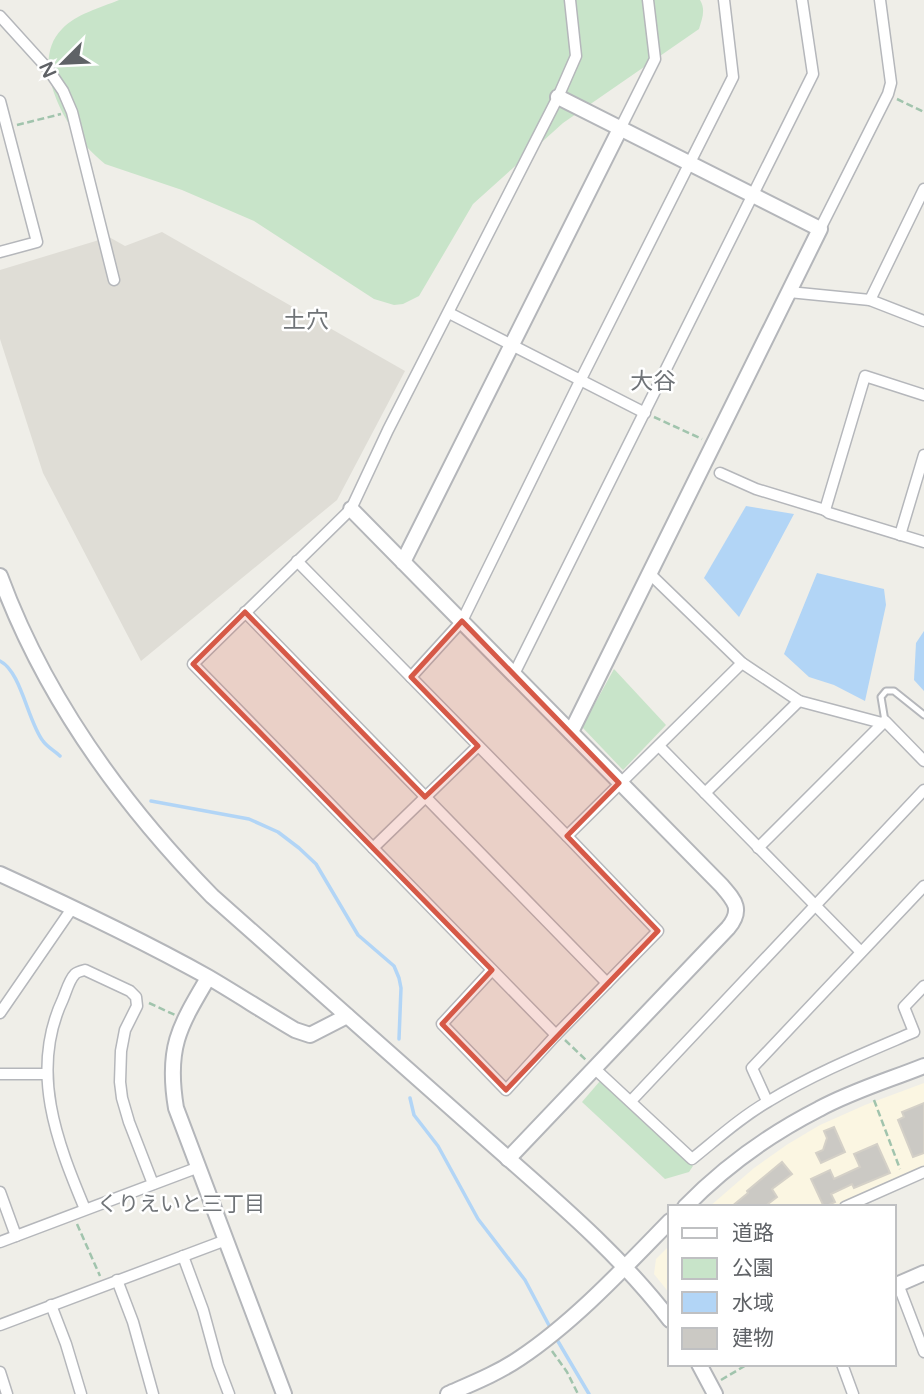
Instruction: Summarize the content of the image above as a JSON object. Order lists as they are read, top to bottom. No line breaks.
{"districts":["土穴","大谷","くりえいと三丁目"],"legend":["道路","公園","水域","建物"],"north":"bottom left"}
